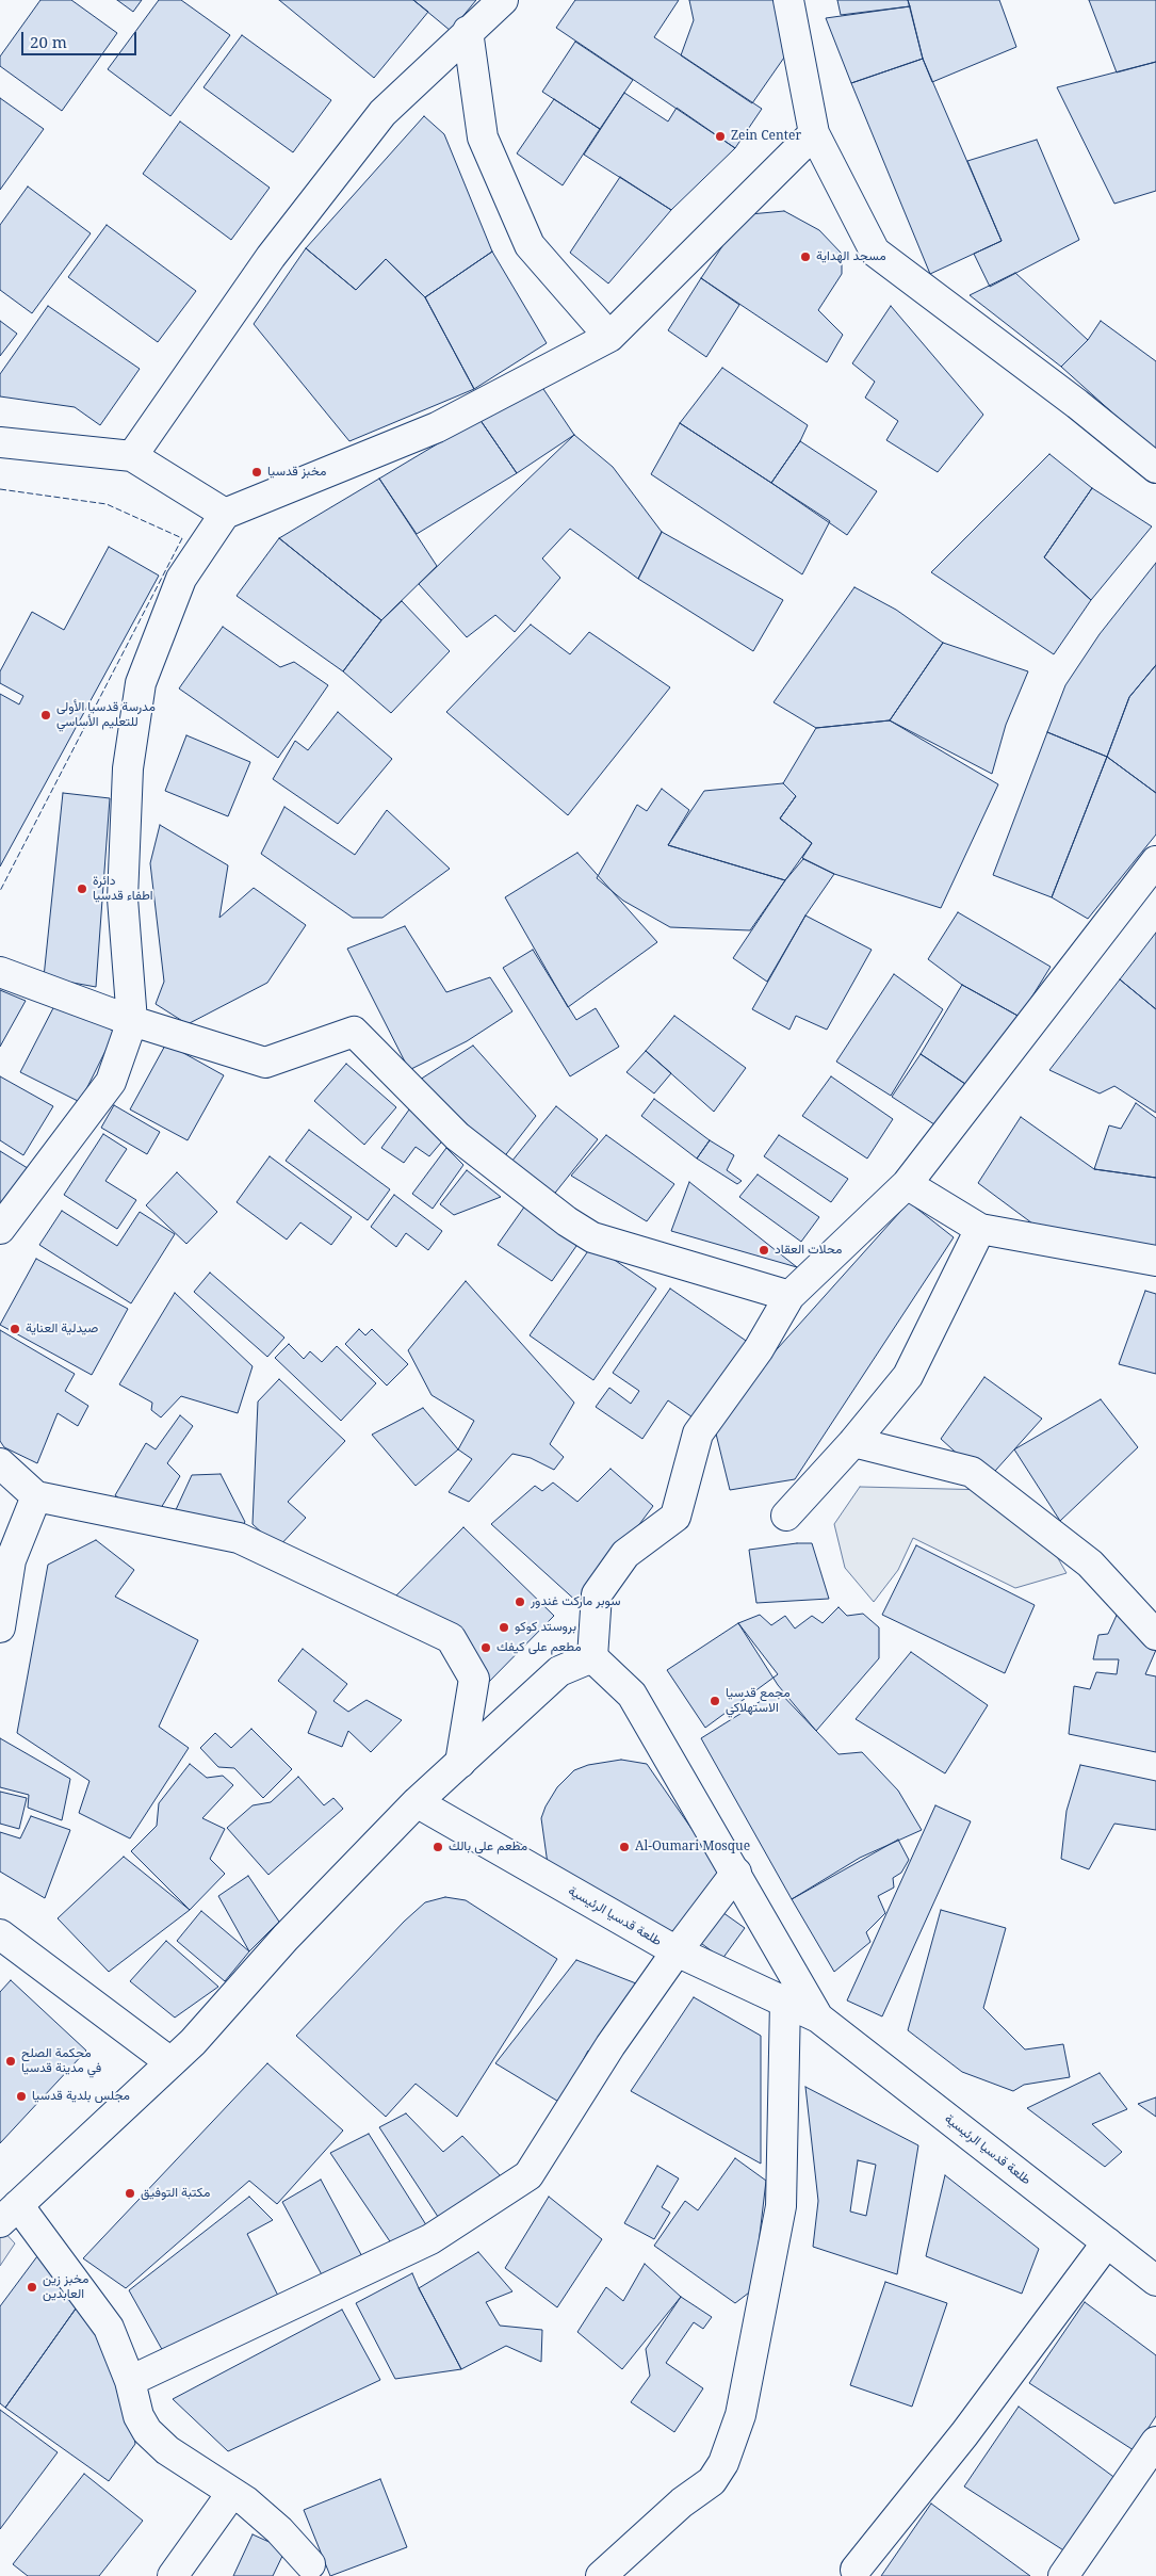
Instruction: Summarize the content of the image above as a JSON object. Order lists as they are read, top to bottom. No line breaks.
{"streets":{"street":["طلعة قدسيا الرئيسية"]},"places":["Zein Center","مسجد الهداية","مخبز قدسيا","مدرسة قدسيا الأولى للتعليم الأساسي","دائرة اطفاء قدسيا","محلات العقاد","صيدلية العناية","سوبر ماركت غندور","بروستد كوكو","مطعم على كيفك","مجمع قدسيا الاستهلاكي","مطعم على بالك","Al-Oumari Mosque","محكمة الصلح في مدينة قدسيا","مجلس بلدية قدسيا","مكتبة التوفيق","مخبز زين العابدين"],"scale_bar":"20 m"}
